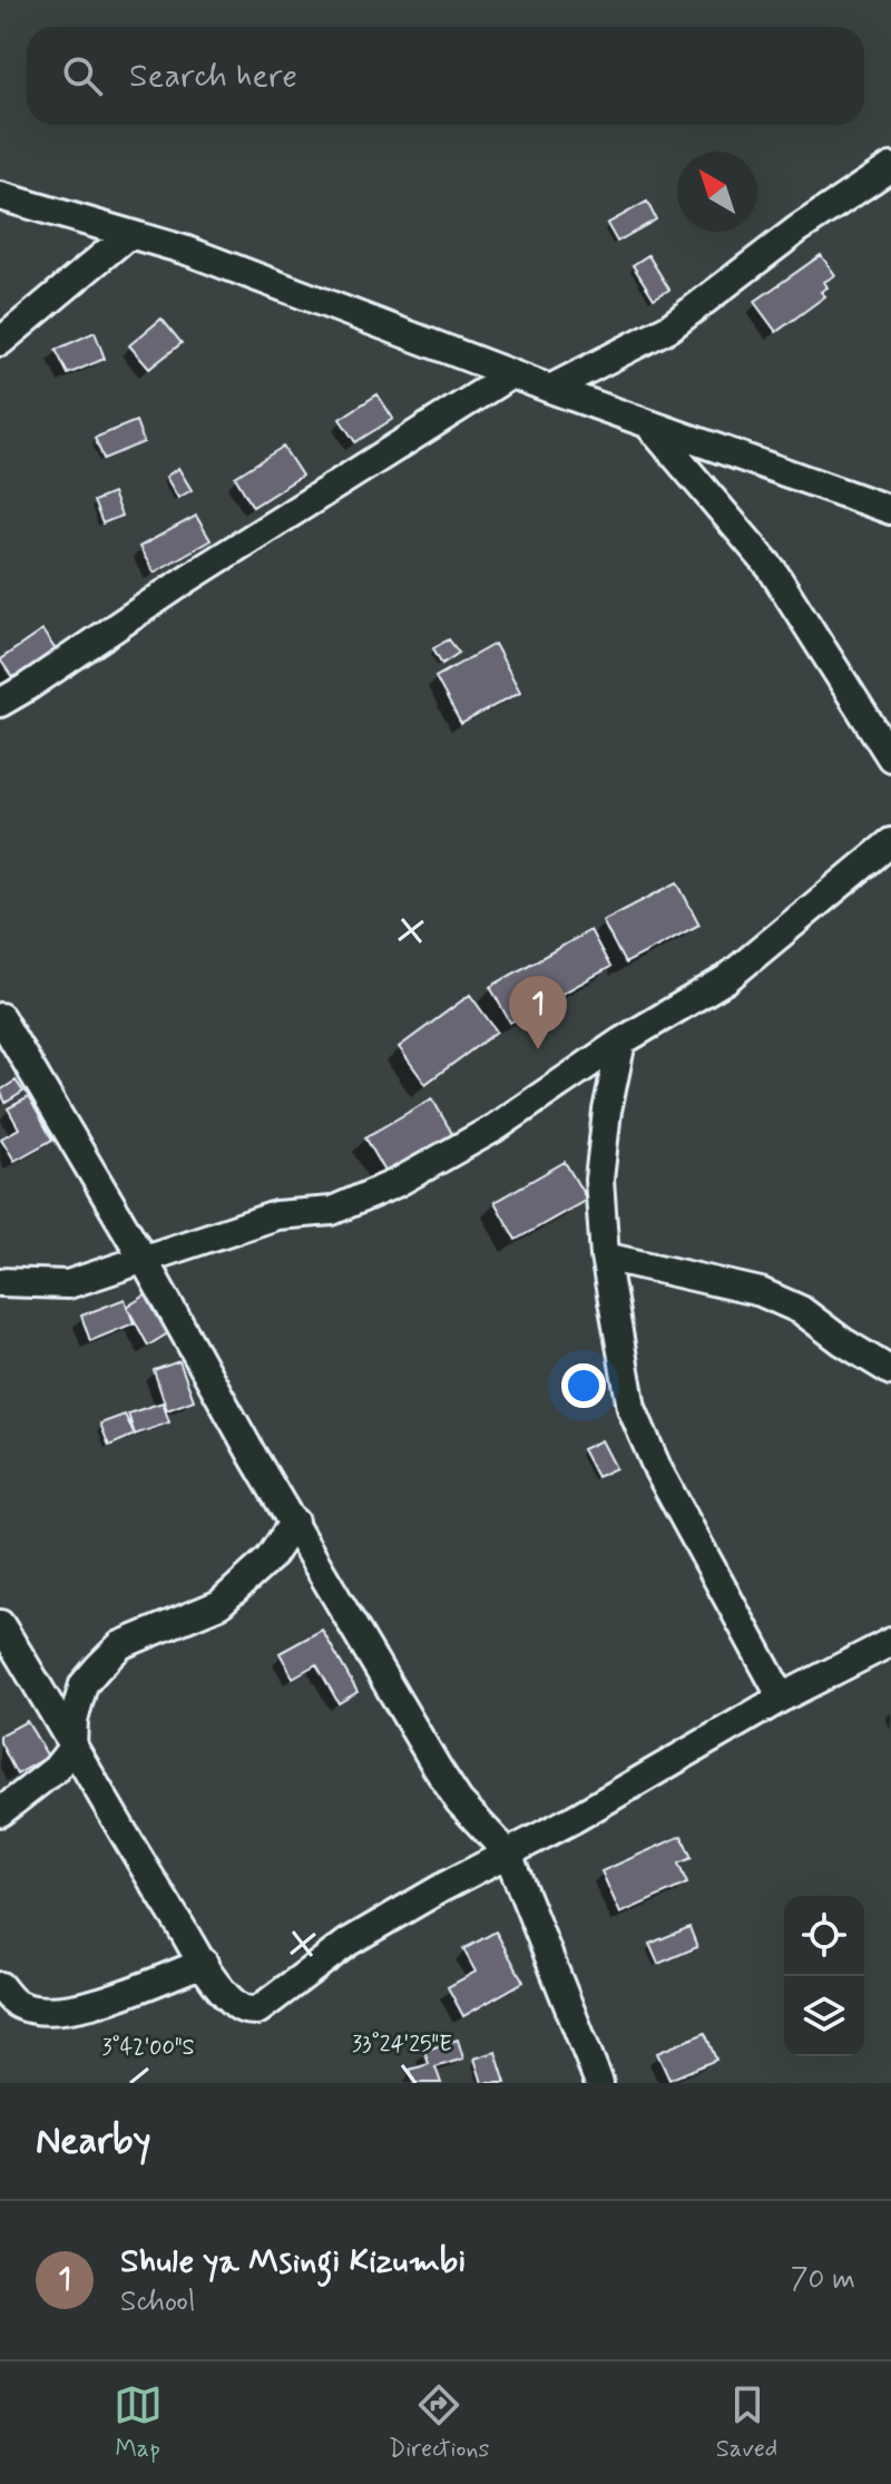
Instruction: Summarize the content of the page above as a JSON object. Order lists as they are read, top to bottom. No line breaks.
{"north":"top left","page":{"search":"Search here","pins":"1","heading":"Nearby","list":[{"mark":"1","name":"Shule ya Msingi Kizumbi","note":"School","value":"70 m"}],"nav":["Map","Directions","Saved"]},"coordinates":["33°24'25\"E","3°42'00\"S"]}
